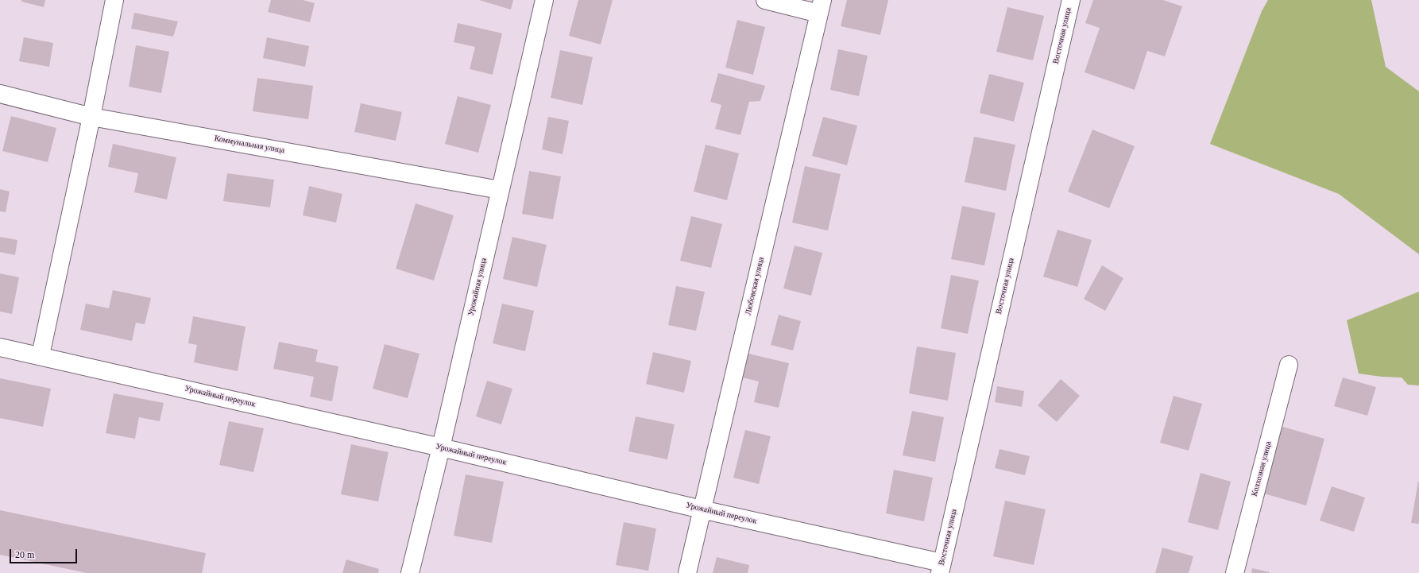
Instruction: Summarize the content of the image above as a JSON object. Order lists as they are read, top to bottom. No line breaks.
{"streets":{"street":["Восточная улица","Коммунальная улица","Любовская улица","Урожайная улица","Урожайный переулок","Колхозная улица"]},"crossings":[["Восточная улица","Урожайный переулок"],["Коммунальная улица","Урожайная улица"],["Любовская улица","Урожайный переулок"],["Урожайная улица","Урожайный переулок"]],"scale_bar":"20 m"}
